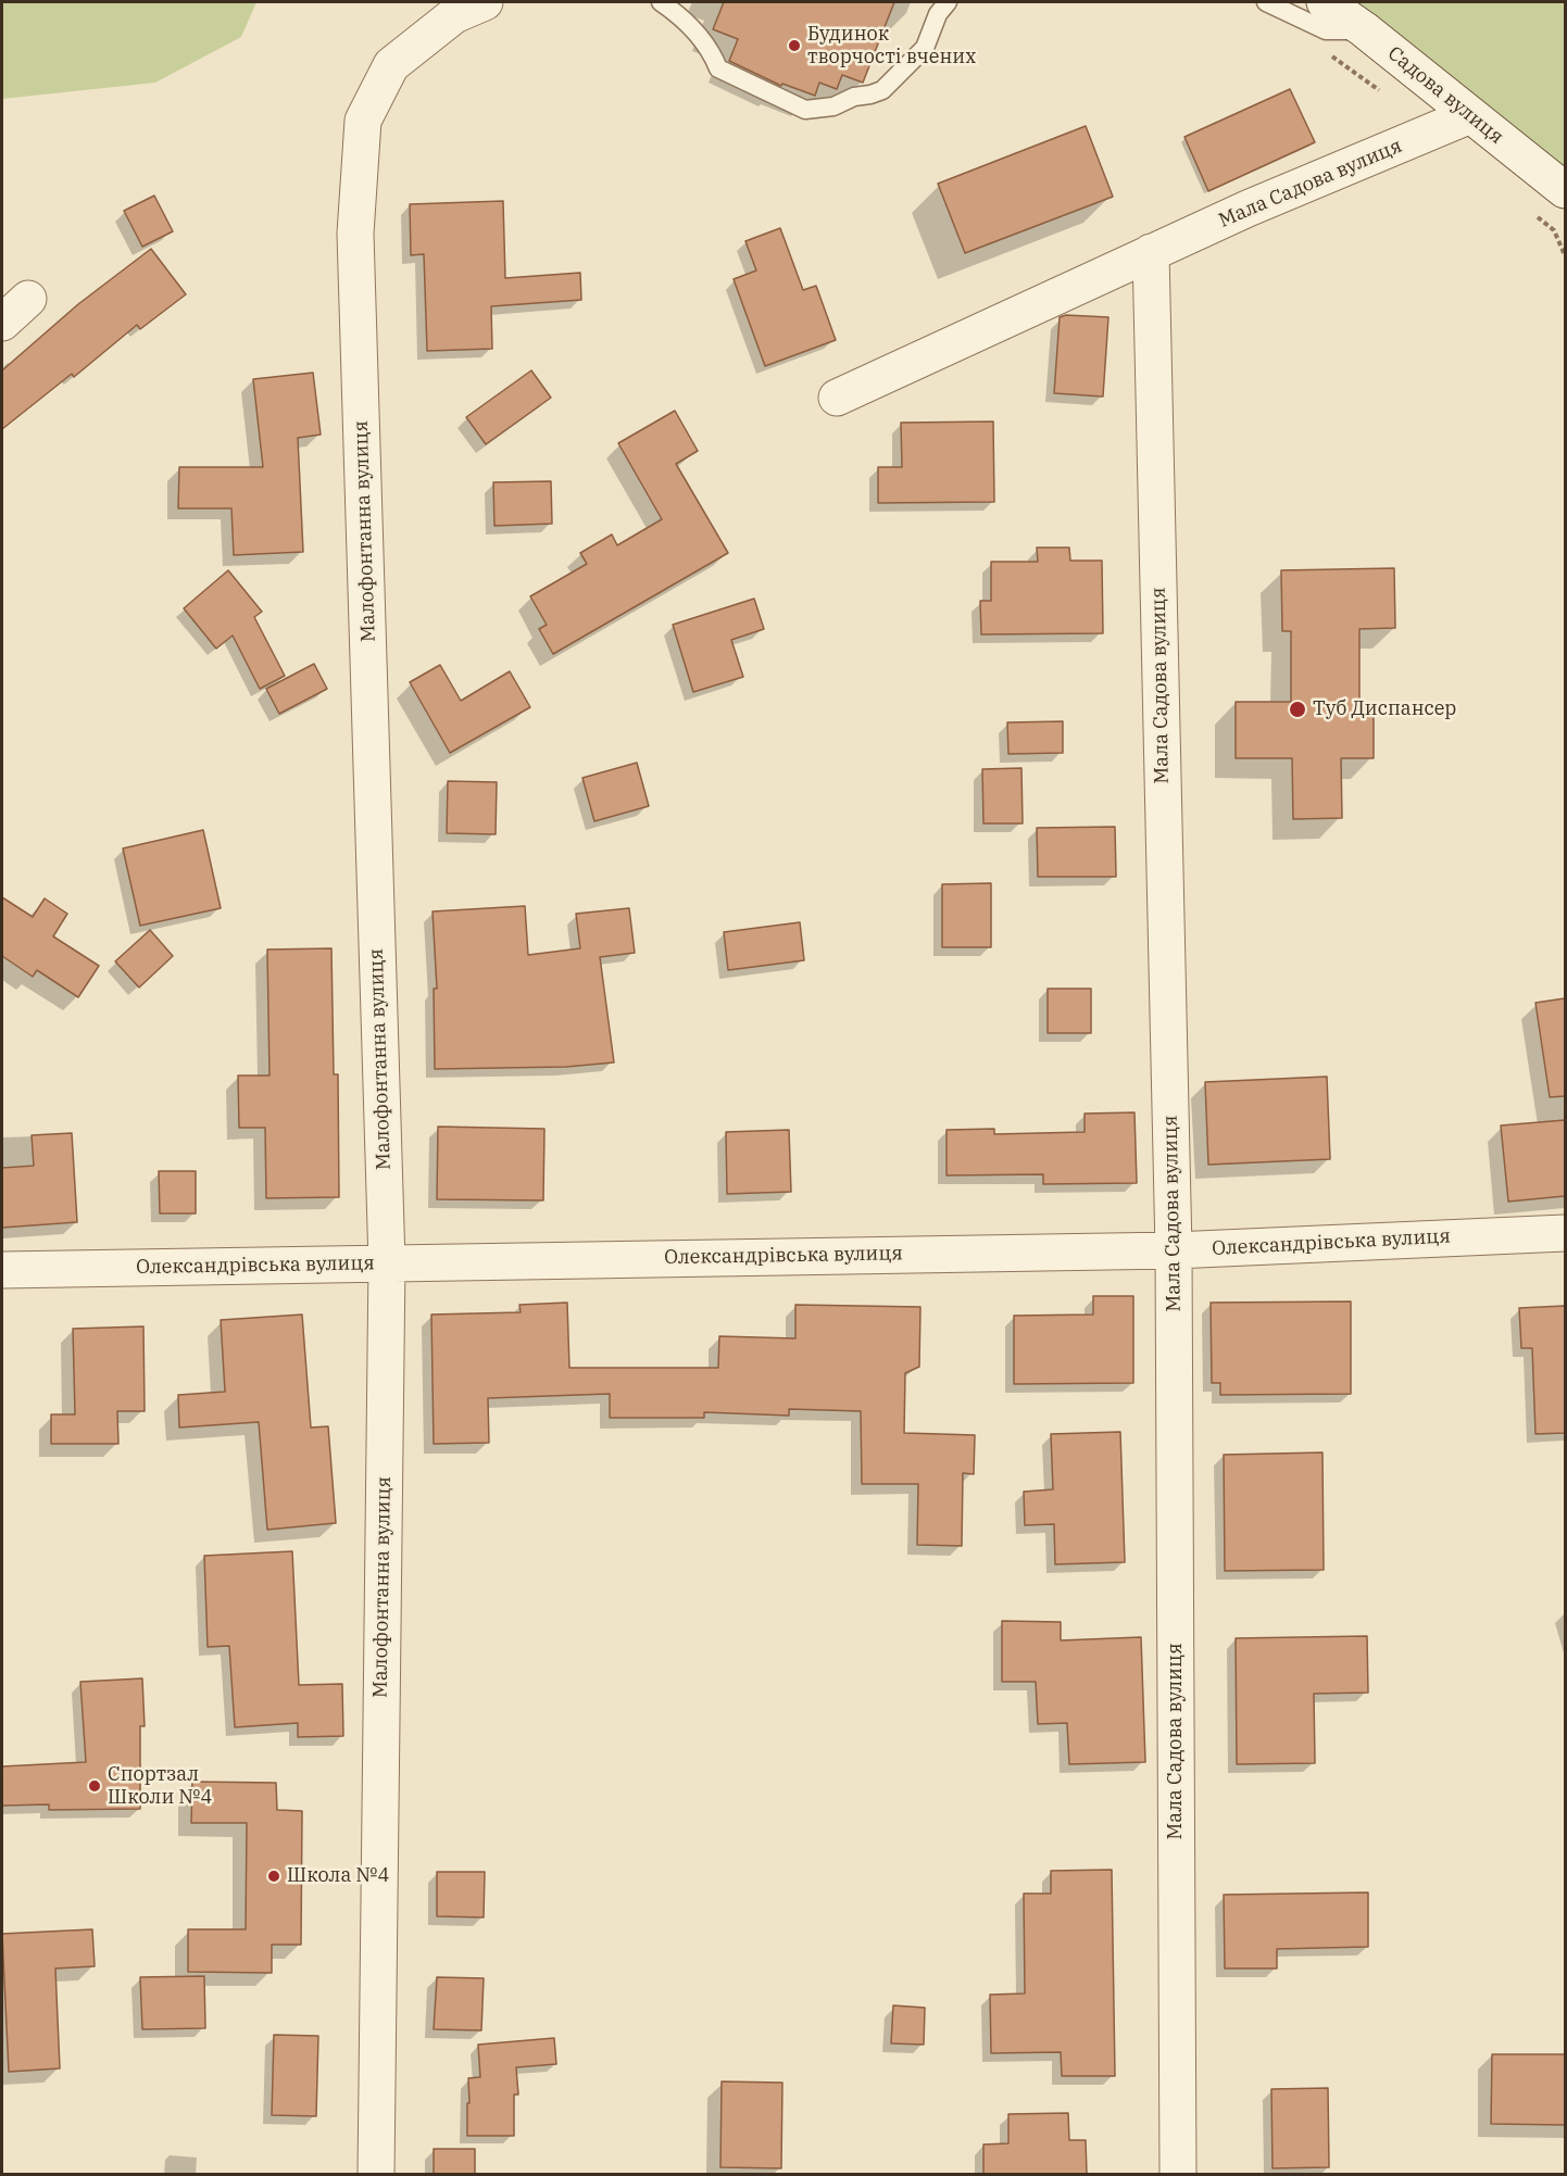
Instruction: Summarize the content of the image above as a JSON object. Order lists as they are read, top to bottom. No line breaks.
{"streets":{"street":["Садова вулиця","Мала Садова вулиця","Малофонтанна вулиця","Олександрівська вулиця"]},"crossings":[["Садова вулиця","Мала Садова вулиця"],["Мала Садова вулиця","Олександрівська вулиця"],["Малофонтанна вулиця","Олександрівська вулиця"]],"places":["Будинок творчості вчених","Туб Диспансер","Спортзал Школи №4","Школа №4"]}
